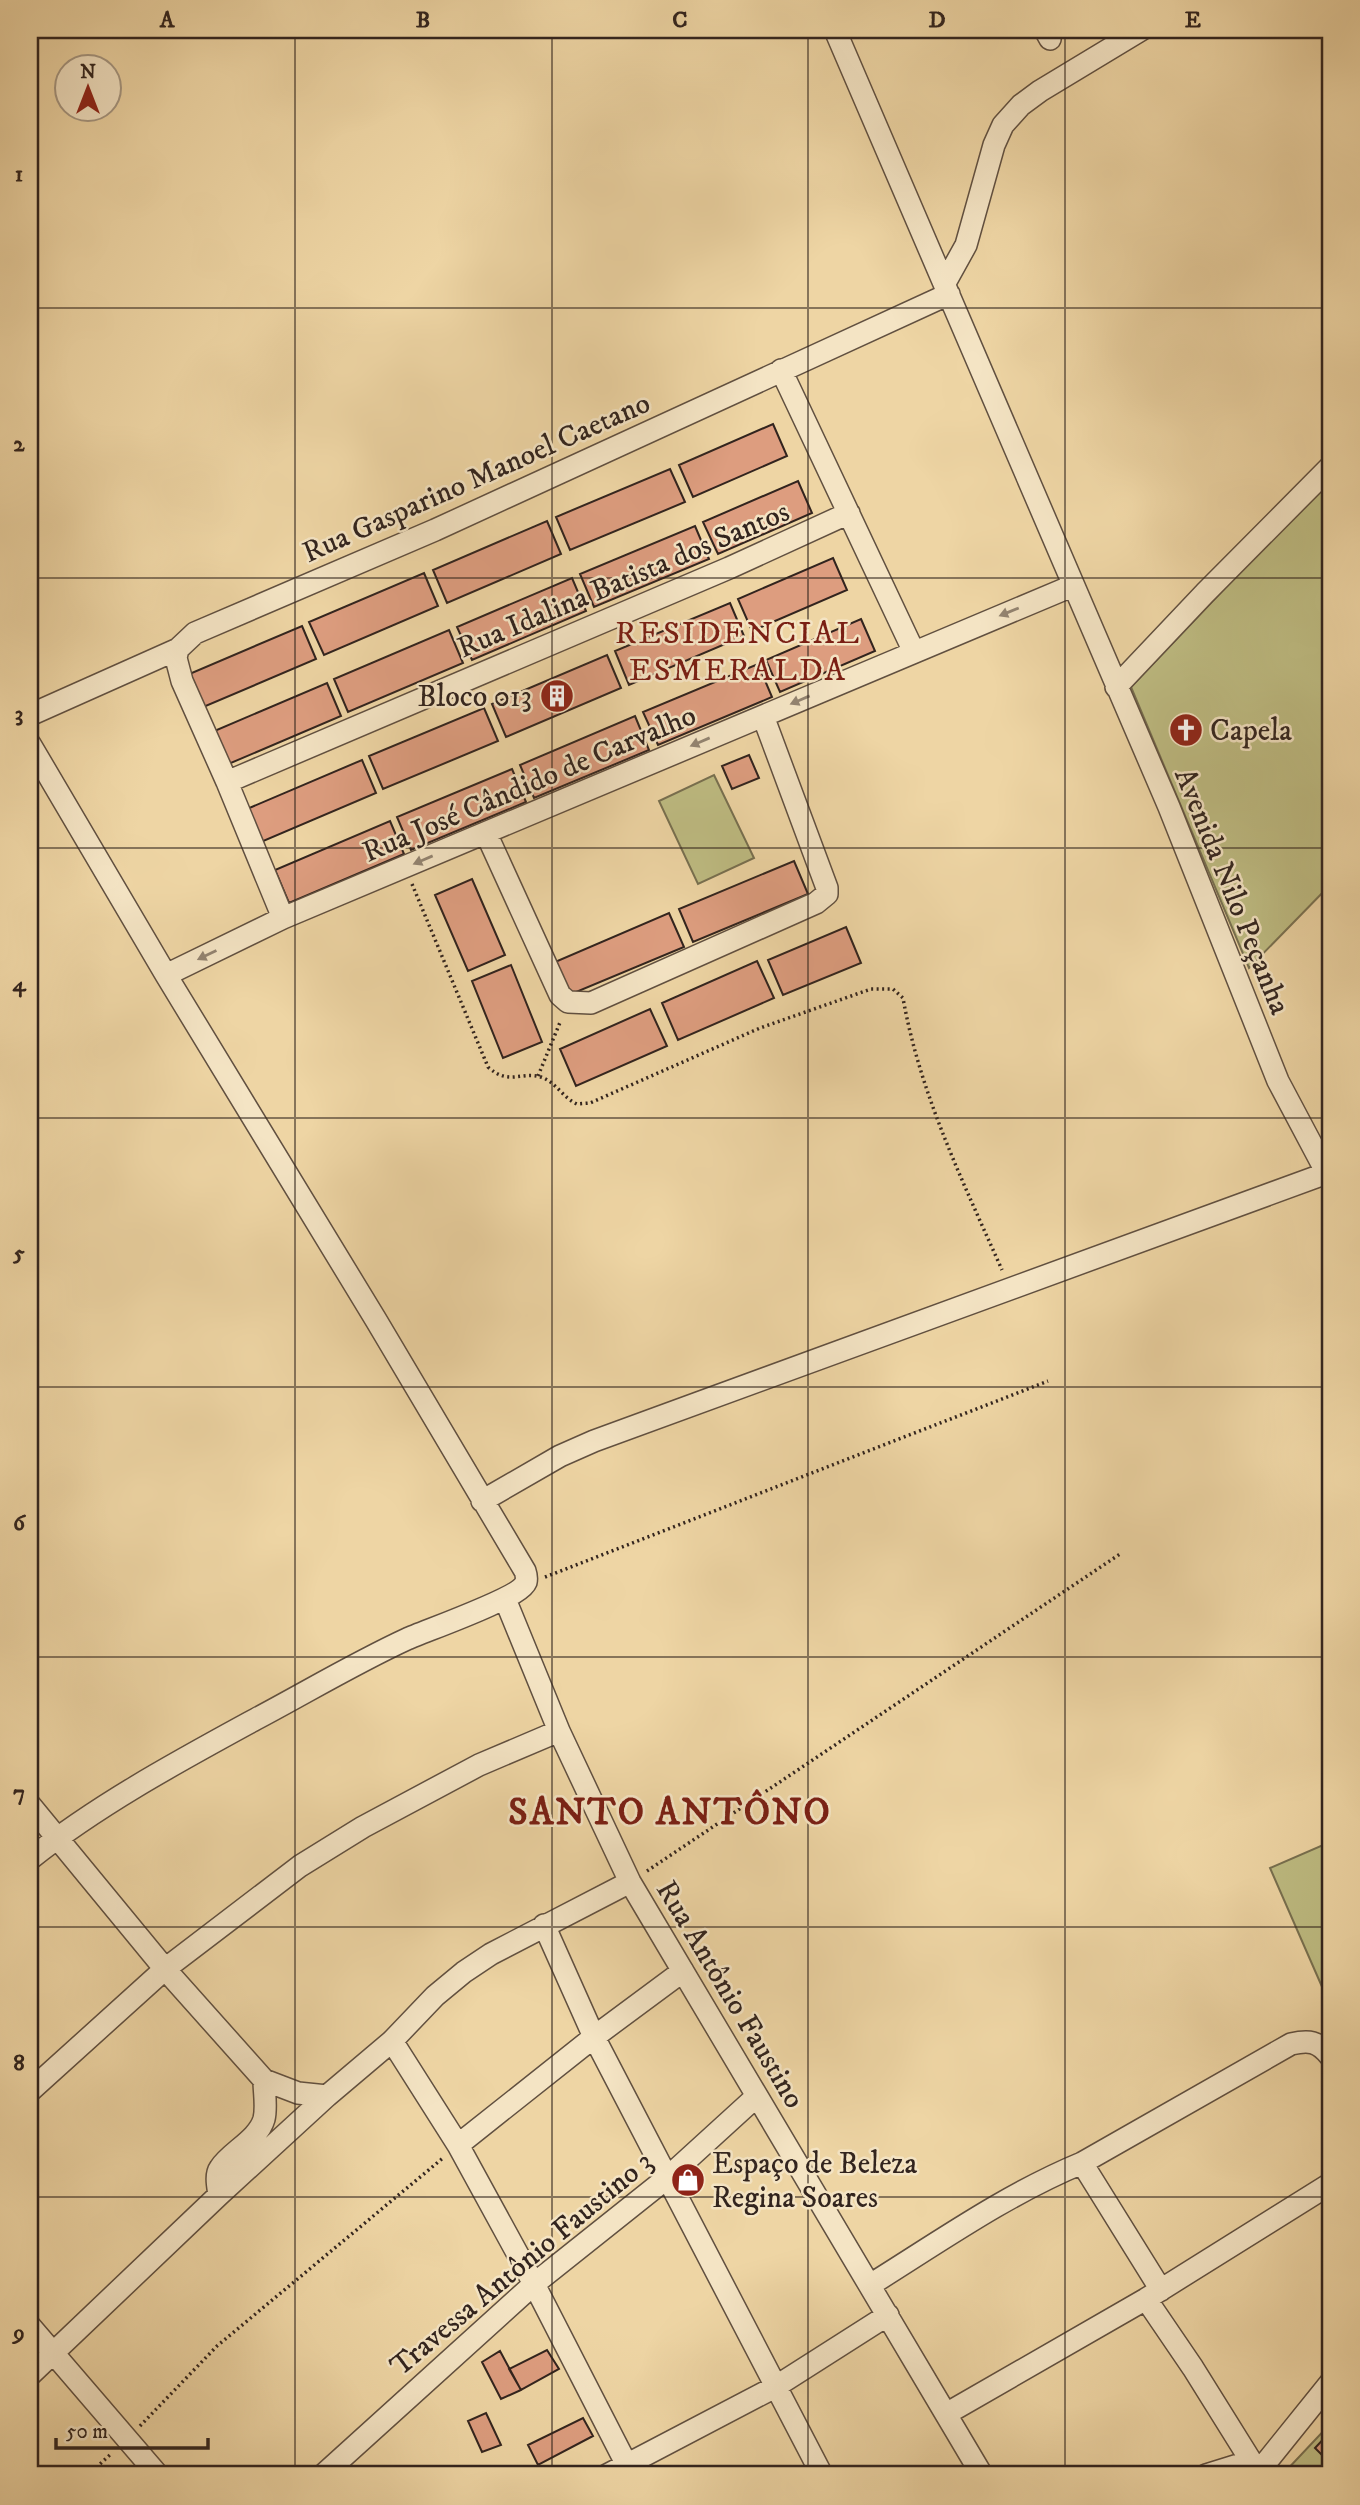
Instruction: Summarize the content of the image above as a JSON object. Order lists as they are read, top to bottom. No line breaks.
{"streets":{"street":["Rua Gasparino Manoel Caetano","Rua Idalina Batista dos Santos","Rua José Cândido de Carvalho","Avenida Nilo Peçanha","Rua Antônio Faustino","Travessa Antônio Faustino 3"]},"crossings":[["Rua Gasparino Manoel Caetano","Avenida Nilo Peçanha"],["Rua José Cândido de Carvalho","Avenida Nilo Peçanha"],["Rua Antônio Faustino","Travessa Antônio Faustino 3"]],"one_way":["Rua José Cândido de Carvalho"],"districts":["RESIDENCIAL ESMERALDA","SANTO ANTÔNO"],"places":{"building":["Bloco 013"],"church":["Capela"],"shop":["Espaço de Beleza Regina Soares"]},"scale_bar":"50 m","north":"top","grid":{"columns":["A","B","C","D","E"],"rows":["1","2","3","4","5","6","7","8","9"]}}
